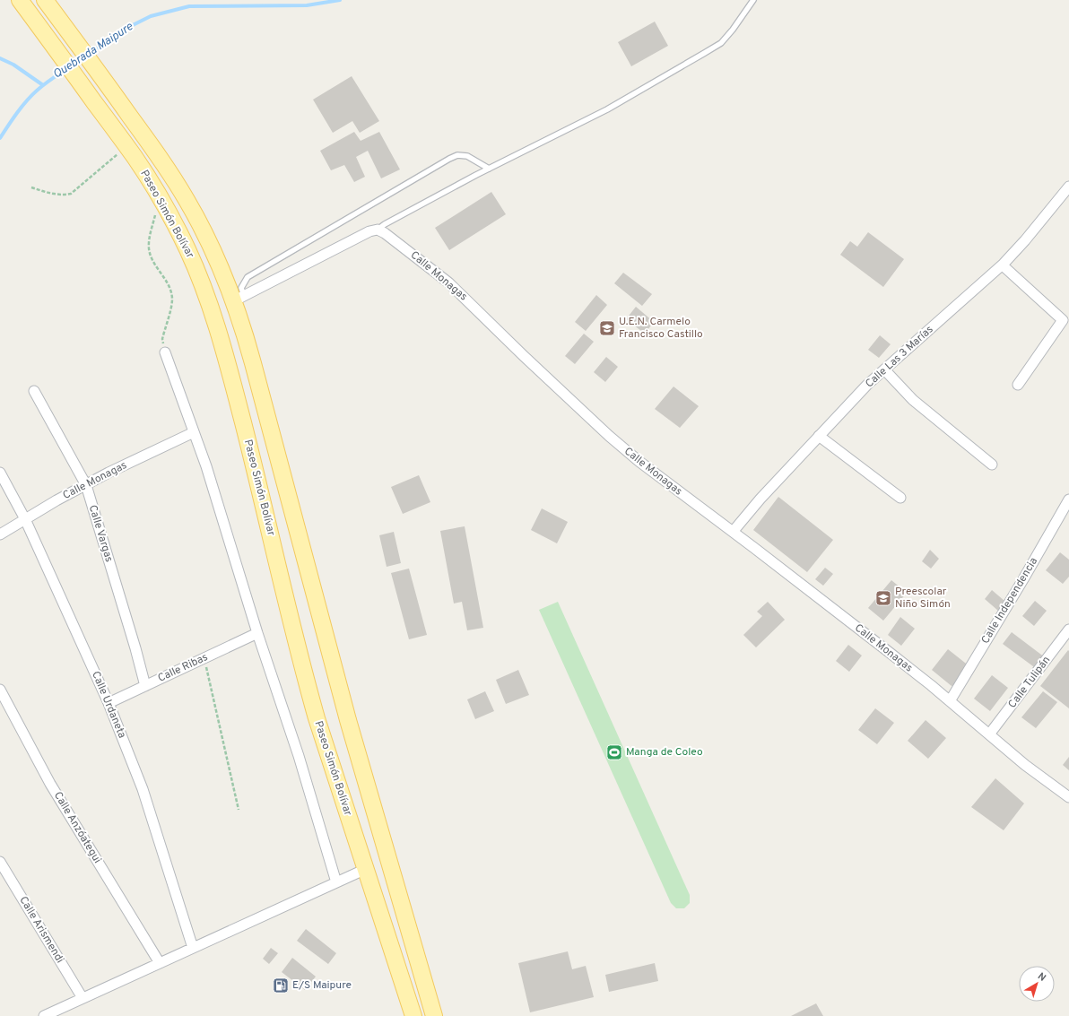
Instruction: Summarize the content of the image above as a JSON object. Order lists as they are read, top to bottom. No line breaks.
{"streets":{"main road":["Paseo Simón Bolívar"],"street":["Calle Monagas","Calle Las 3 Marías","Calle Vargas","Calle Independencia","Calle Ribas","Calle Tulipán","Calle Urdaneta","Calle Anzóategui","Calle Arismendi"]},"crossings":[["Calle Monagas","Calle Las 3 Marías"],["Calle Monagas","Calle Vargas"],["Calle Monagas","Calle Independencia"],["Calle Monagas","Calle Tulipán"],["Calle Monagas","Calle Urdaneta"],["Calle Vargas","Calle Ribas"],["Calle Ribas","Calle Urdaneta"]],"water":["Quebrada Maipure"],"places":{"school or university":["U.E.N. Carmelo Francisco Castillo","Preescolar Niño Simón"],"sports":["Manga de Coleo"],"fuel station":["E/S Maipure"]},"north":"top right"}
